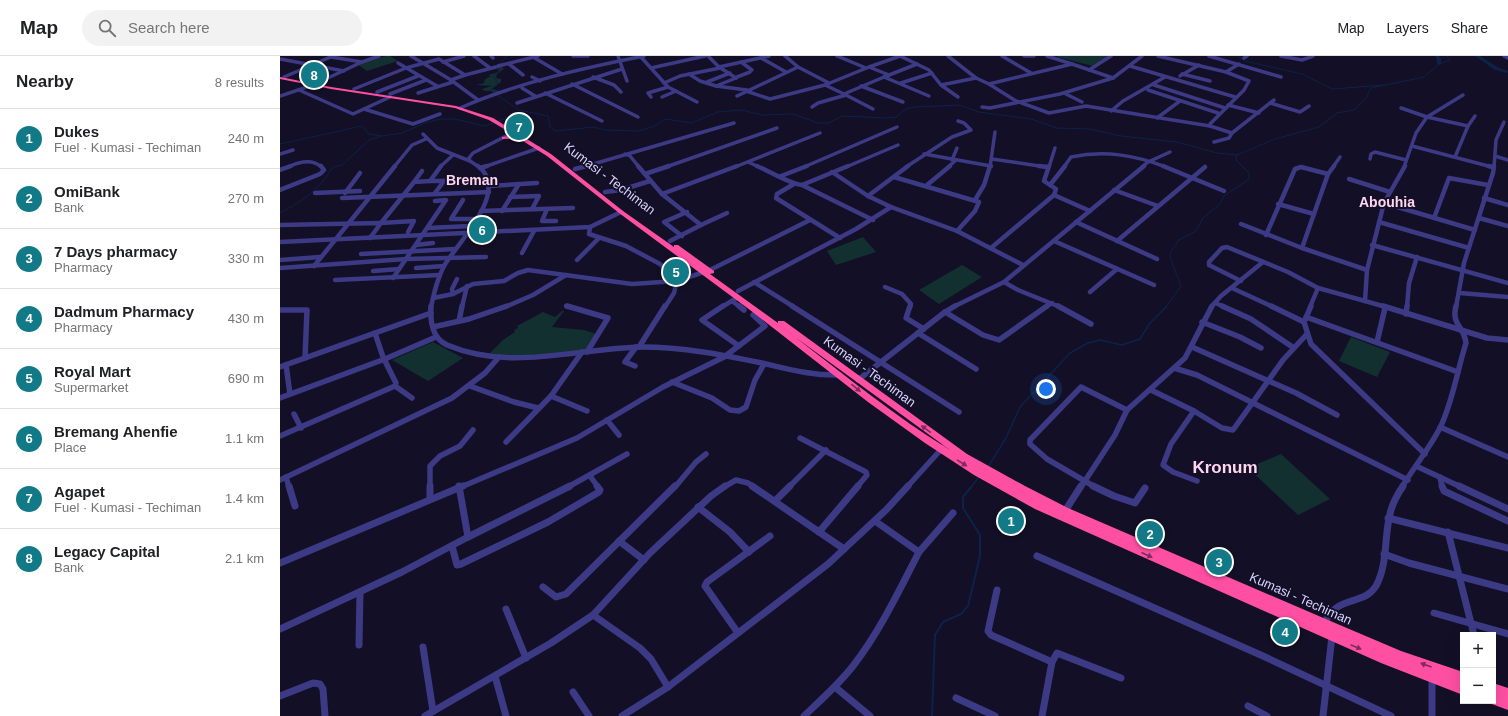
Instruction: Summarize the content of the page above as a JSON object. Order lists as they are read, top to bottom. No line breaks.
{"streets":{"highway":["Kumasi - Techiman"]},"districts":["Breman","Abouhia","Kronum"],"page":{"header":"Map","search":"Search here","nav":["Map","Layers","Share"],"heading":["Nearby","8 results"],"pins":["8","7","6","5","1","2","3","4"],"list":[{"mark":"1","name":"Dukes","note":"Fuel · Kumasi - Techiman","value":"240 m"},{"mark":"2","name":"OmiBank","note":"Bank","value":"270 m"},{"mark":"3","name":"7 Days pharmacy","note":"Pharmacy","value":"330 m"},{"mark":"4","name":"Dadmum Pharmacy","note":"Pharmacy","value":"430 m"},{"mark":"5","name":"Royal Mart","note":"Supermarket","value":"690 m"},{"mark":"6","name":"Bremang Ahenfie","note":"Place","value":"1.1 km"},{"mark":"7","name":"Agapet","note":"Fuel · Kumasi - Techiman","value":"1.4 km"},{"mark":"8","name":"Legacy Capital","note":"Bank","value":"2.1 km"}],"map_buttons":["+","−"]}}
